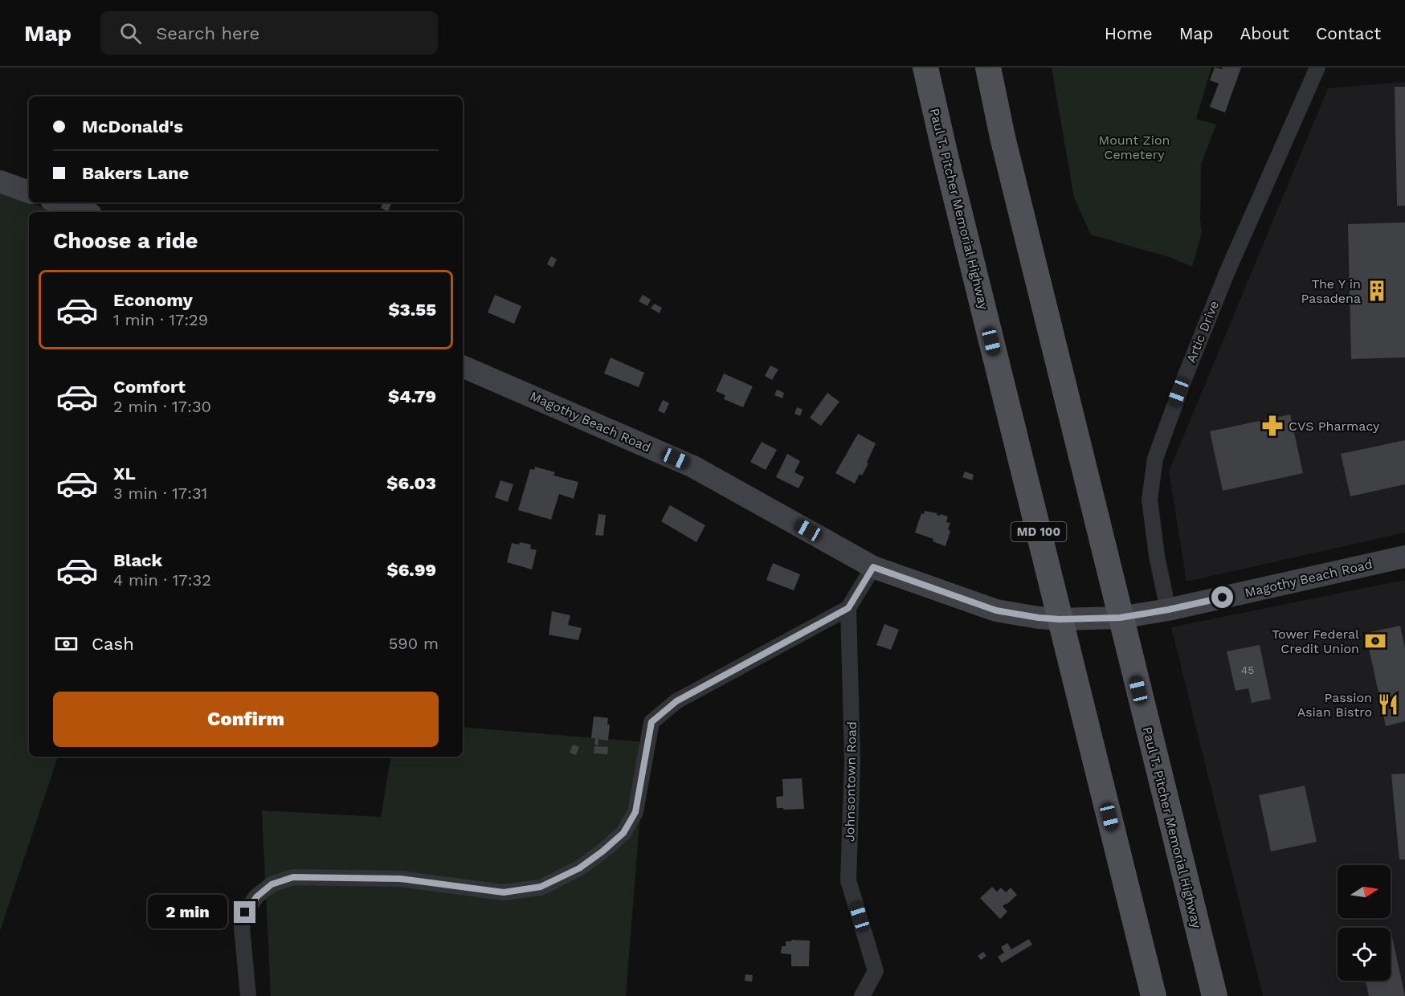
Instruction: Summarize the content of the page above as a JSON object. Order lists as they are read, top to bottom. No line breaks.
{"streets":{"main road":["Paul T. Pitcher Memorial Highway","MD 100"],"street":["Artic Drive","Magothy Beach Road","Johnsontown Road"]},"crossings":[["Paul T. Pitcher Memorial Highway","Magothy Beach Road"],["Artic Drive","Magothy Beach Road"]],"parks":["Mount Zion Cemetery"],"places":{"building":["The Y in Pasadena"],"pharmacy":["CVS Pharmacy"],"bank":["Tower Federal Credit Union"],"restaurant":["Passion Asian Bistro"]},"house_numbers":["45"],"north":"right","page":{"header":"Map","search":"Search here","nav":["Home","Map","About","Contact"],"banner":["McDonald's","Bakers Lane"],"heading":"Choose a ride","list":[{"name":"Economy","note":"1 min · 17:29","value":"$3.55"},{"name":"Comfort","note":"2 min · 17:30","value":"$4.79"},{"name":"XL","note":"3 min · 17:31","value":"$6.03"},{"name":"Black","note":"4 min · 17:32","value":"$6.99"}],"pay":["Cash","590 m"],"buttons":"Confirm","bubble":"2 min"}}
